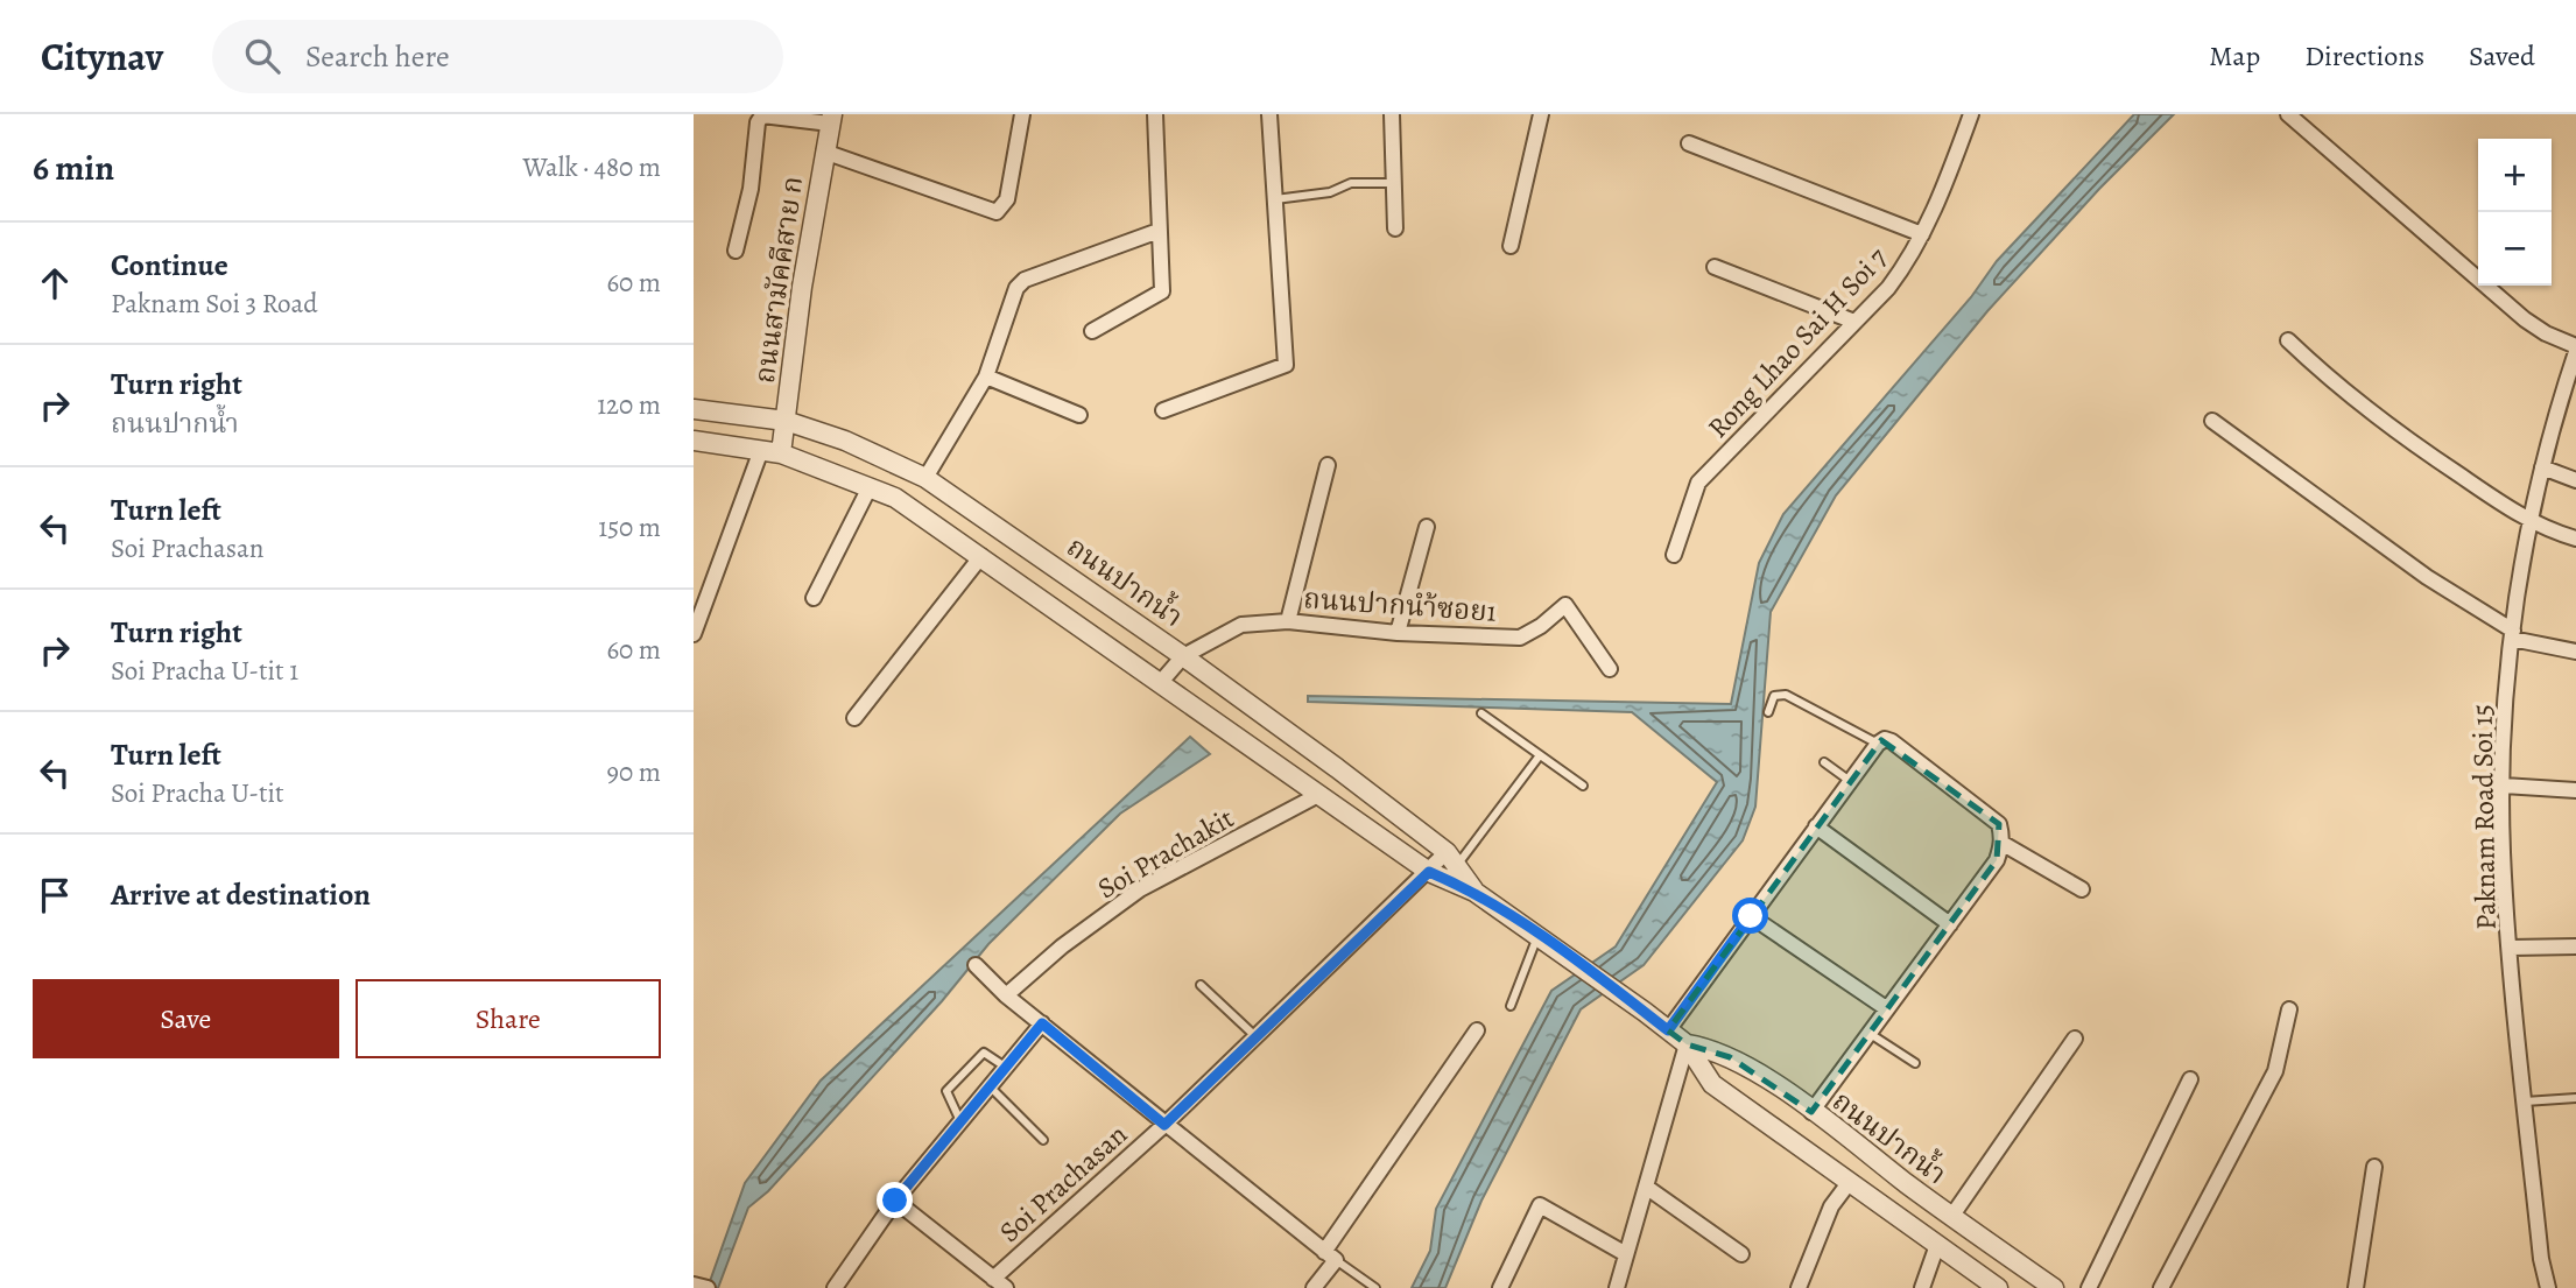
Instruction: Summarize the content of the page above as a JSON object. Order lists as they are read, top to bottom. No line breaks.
{"streets":{"street":["ถนนสามัคคีสาย ก","Rong Lhao Sai H Soi 7","ถนนปากน้ำ","ถนนปากนำ้ซอย1","Paknam Road Soi 15","Soi Prachakit","Soi Prachasan"]},"crossings":[["ถนนสามัคคีสาย ก","ถนนปากน้ำ"],["ถนนปากน้ำ","ถนนปากนำ้ซอย1"],["ถนนปากน้ำ","Soi Prachakit"],["ถนนปากน้ำ","Soi Prachasan"]],"page":{"header":"Citynav","search":"Search here","nav":["Map","Directions","Saved"],"heading":["6 min","Walk · 480 m"],"map_buttons":["+","−"],"list":[["Continue","Paknam Soi 3 Road","60 m"],["Turn right","ถนนปากน้ำ","120 m"],["Turn left","Soi Prachasan","150 m"],["Turn right","Soi Pracha U-tit 1","60 m"],["Turn left","Soi Pracha U-tit","90 m"],"Arrive at destination"],"buttons":["Save","Share"]}}
